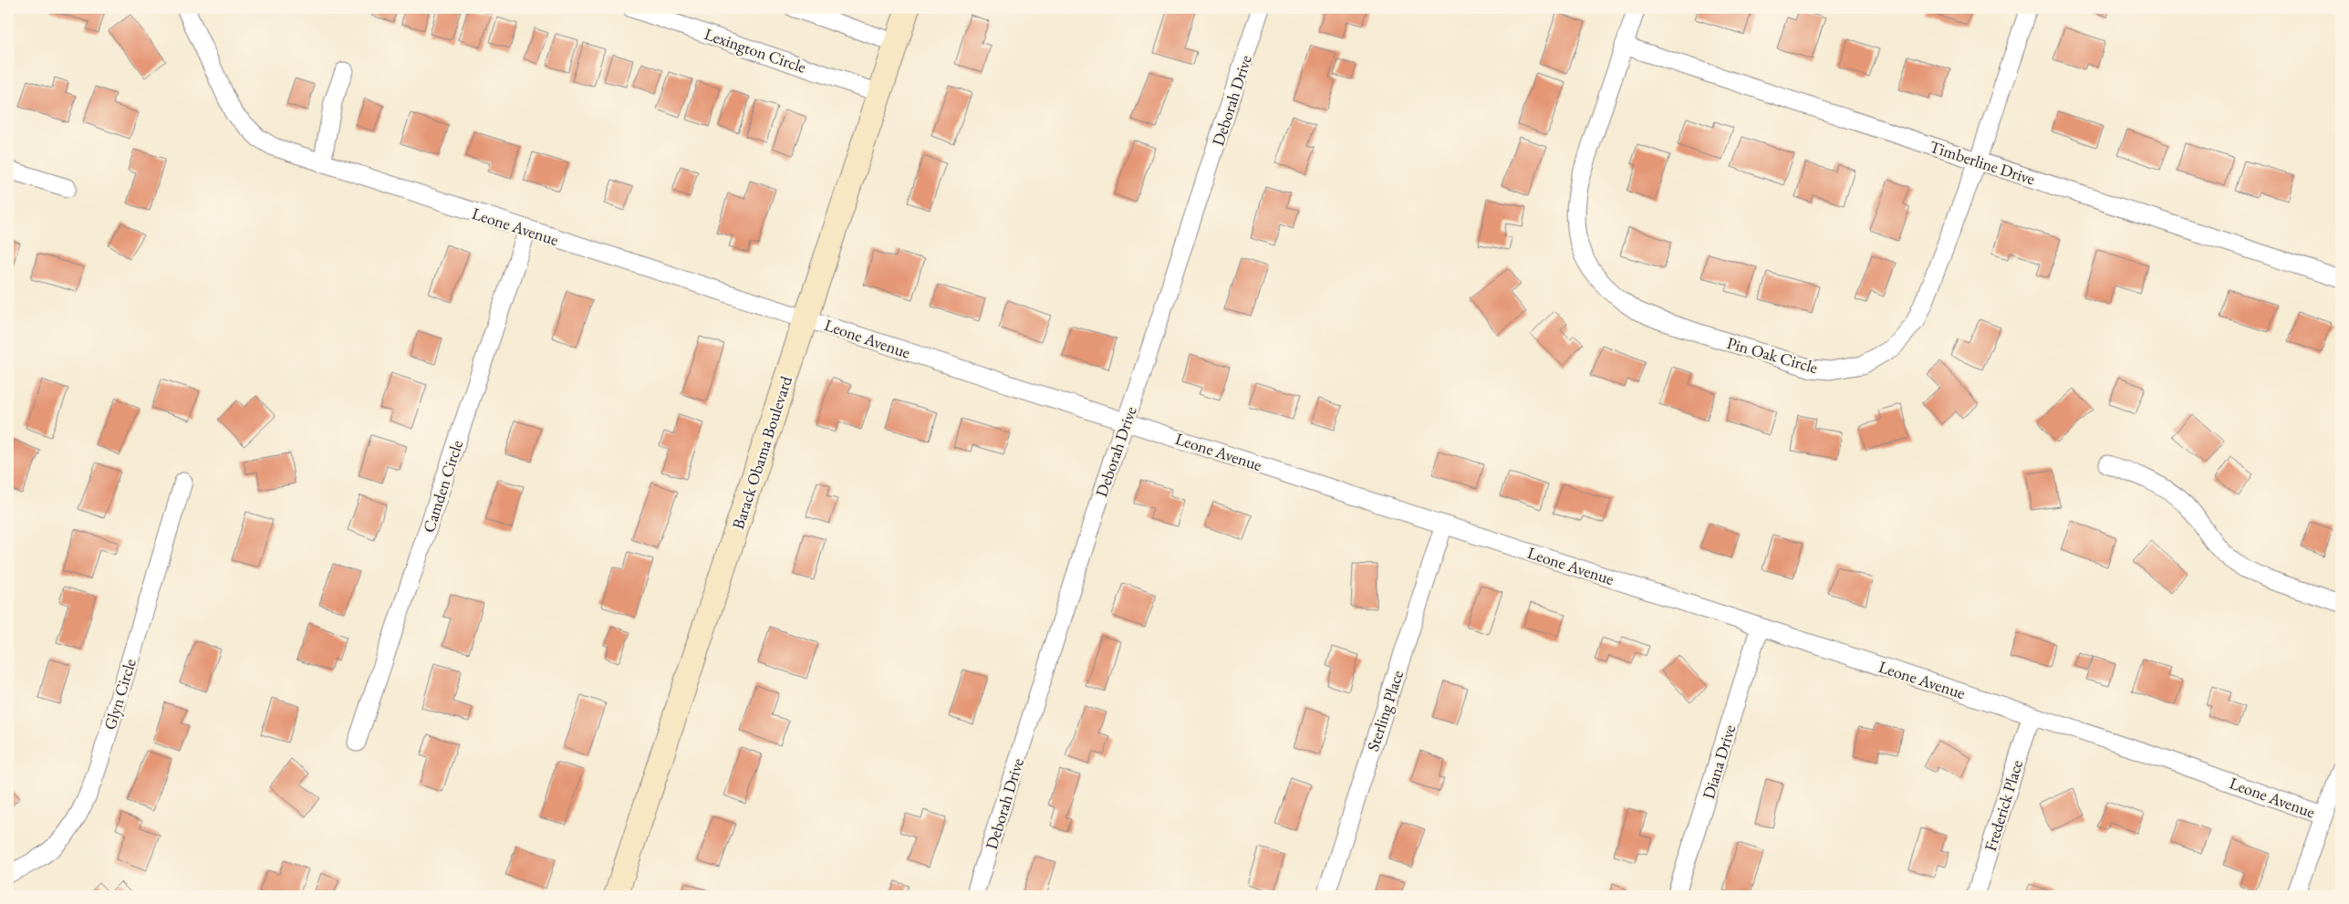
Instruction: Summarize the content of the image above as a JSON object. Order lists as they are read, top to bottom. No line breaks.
{"streets":{"main road":["Barack Obama Boulevard"],"street":["Lexington Circle","Deborah Drive","Timberline Drive","Leone Avenue","Pin Oak Circle","Camden Circle","Glyn Circle","Sterling Place","Diana Drive","Frederick Place"]},"crossings":[["Lexington Circle","Barack Obama Boulevard"],["Deborah Drive","Leone Avenue"],["Timberline Drive","Pin Oak Circle"],["Leone Avenue","Barack Obama Boulevard"],["Leone Avenue","Camden Circle"],["Leone Avenue","Sterling Place"],["Leone Avenue","Diana Drive"],["Leone Avenue","Frederick Place"]]}
